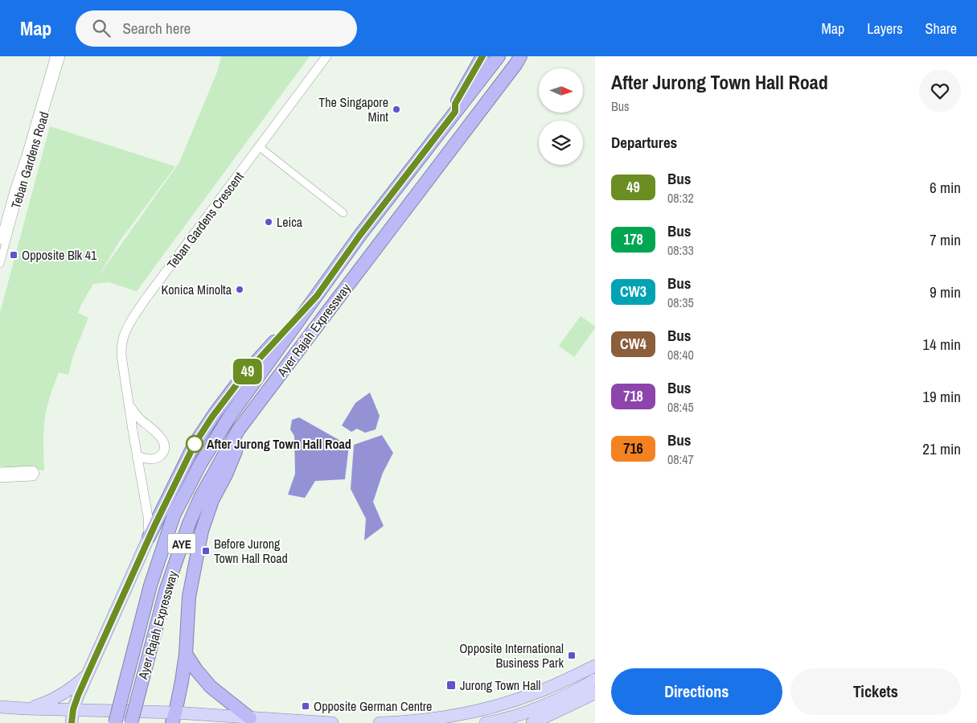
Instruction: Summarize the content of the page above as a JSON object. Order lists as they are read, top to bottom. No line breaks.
{"streets":{"highway":["Ayer Rajah Expressway","AYE"],"street":["Teban Gardens Road","Teban Gardens Crescent"]},"places":{"other":["The Singapore Mint","Leica","Konica Minolta","After Jurong Town Hall Road"],"transit":["Opposite Blk 41","Before Jurong Town Hall Road","Opposite International Business Park","Jurong Town Hall","Opposite German Centre"]},"lines":["bus line 49"],"north":"right","page":{"header":"Map","search":"Search here","nav":["Map","Layers","Share"],"on_map":"49","heading":[["After Jurong Town Hall Road","Bus"],"Departures"],"list":[{"mark":"49","name":"Bus","note":"08:32","value":"6 min"},{"mark":"178","name":"Bus","note":"08:33","value":"7 min"},{"mark":"CW3","name":"Bus","note":"08:35","value":"9 min"},{"mark":"CW4","name":"Bus","note":"08:40","value":"14 min"},{"mark":"718","name":"Bus","note":"08:45","value":"19 min"},{"mark":"716","name":"Bus","note":"08:47","value":"21 min"}],"buttons":["Directions","Tickets"]}}
